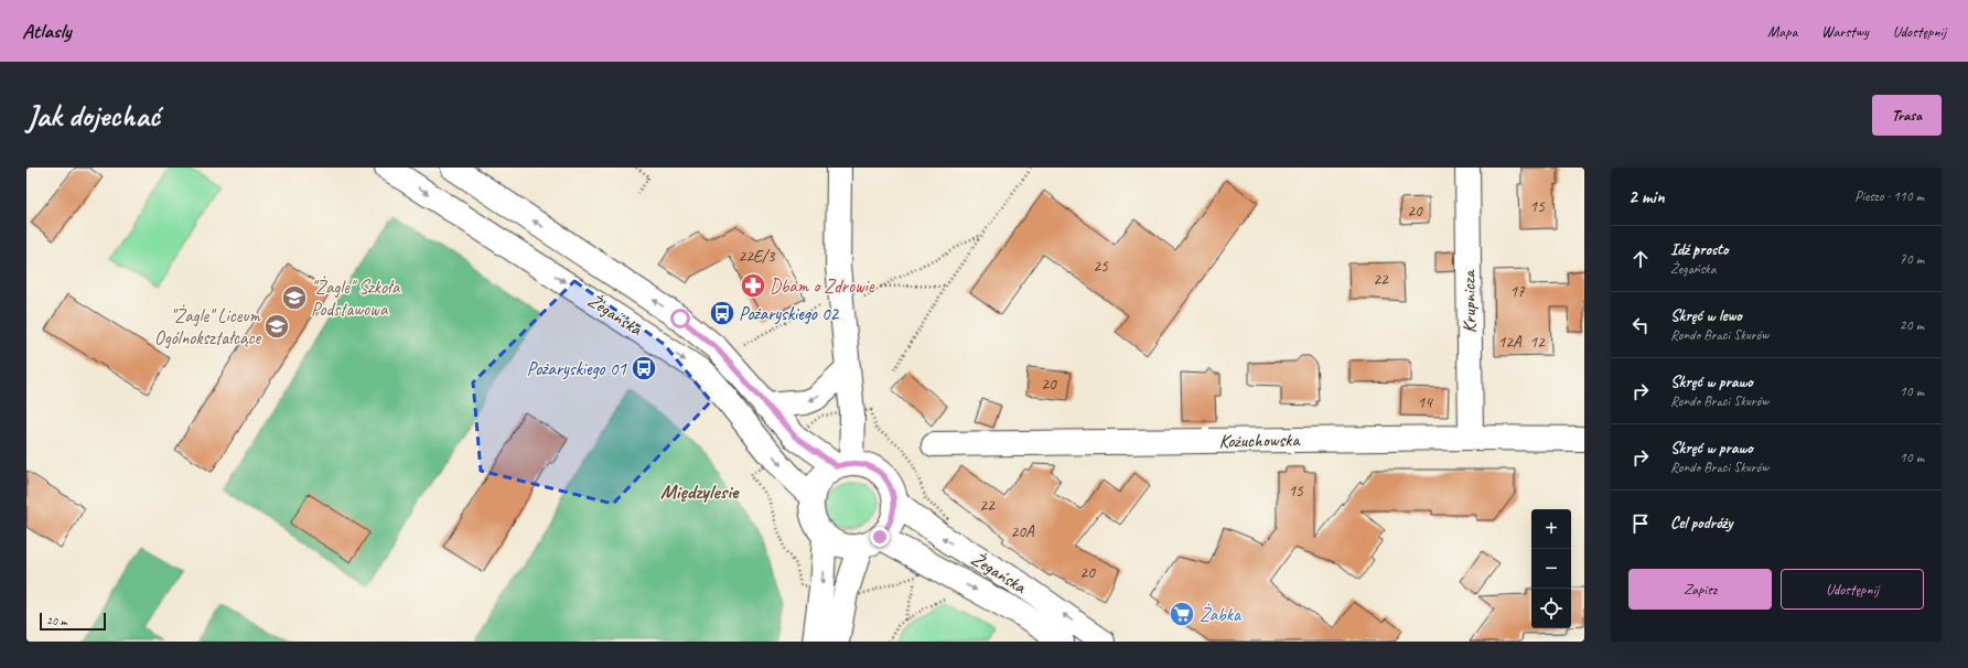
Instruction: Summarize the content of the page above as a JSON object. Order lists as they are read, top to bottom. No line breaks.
{"streets":{"street":["Krupnicza","Żegańska","Kożuchowska"]},"crossings":[["Krupnicza","Kożuchowska"]],"districts":["Międzylesie"],"places":{"pharmacy":["Dbam o Zdrowie"],"school or university":["\"Żagle\" Szkoła Podstawowa","\"Żagle\" Liceum Ogólnokształcące"],"bus stop":["Pożaryskiego 02","Pożaryskiego 01"],"supermarket":["Żabka"]},"house_numbers":["15","20","22E/3","25","22","17","12A","12","20","14","15","22","20A","20"],"scale_bar":"20 m","page":{"header":"Atlasly","nav":["Mapa","Warstwy","Udostępnij"],"buttons":["Trasa",["Zapisz","Udostępnij"]],"title":"Jak dojechać","heading":["2 min","Pieszo · 110 m"],"list":[["Idź prosto","Żegańska","70 m"],["Skręć w lewo","Rondo Braci Skurów","20 m"],["Skręć w prawo","Rondo Braci Skurów","10 m"],["Skręć w prawo","Rondo Braci Skurów","10 m"],"Cel podróży"],"map_buttons":["+","−"],"scale":"20 m"}}
